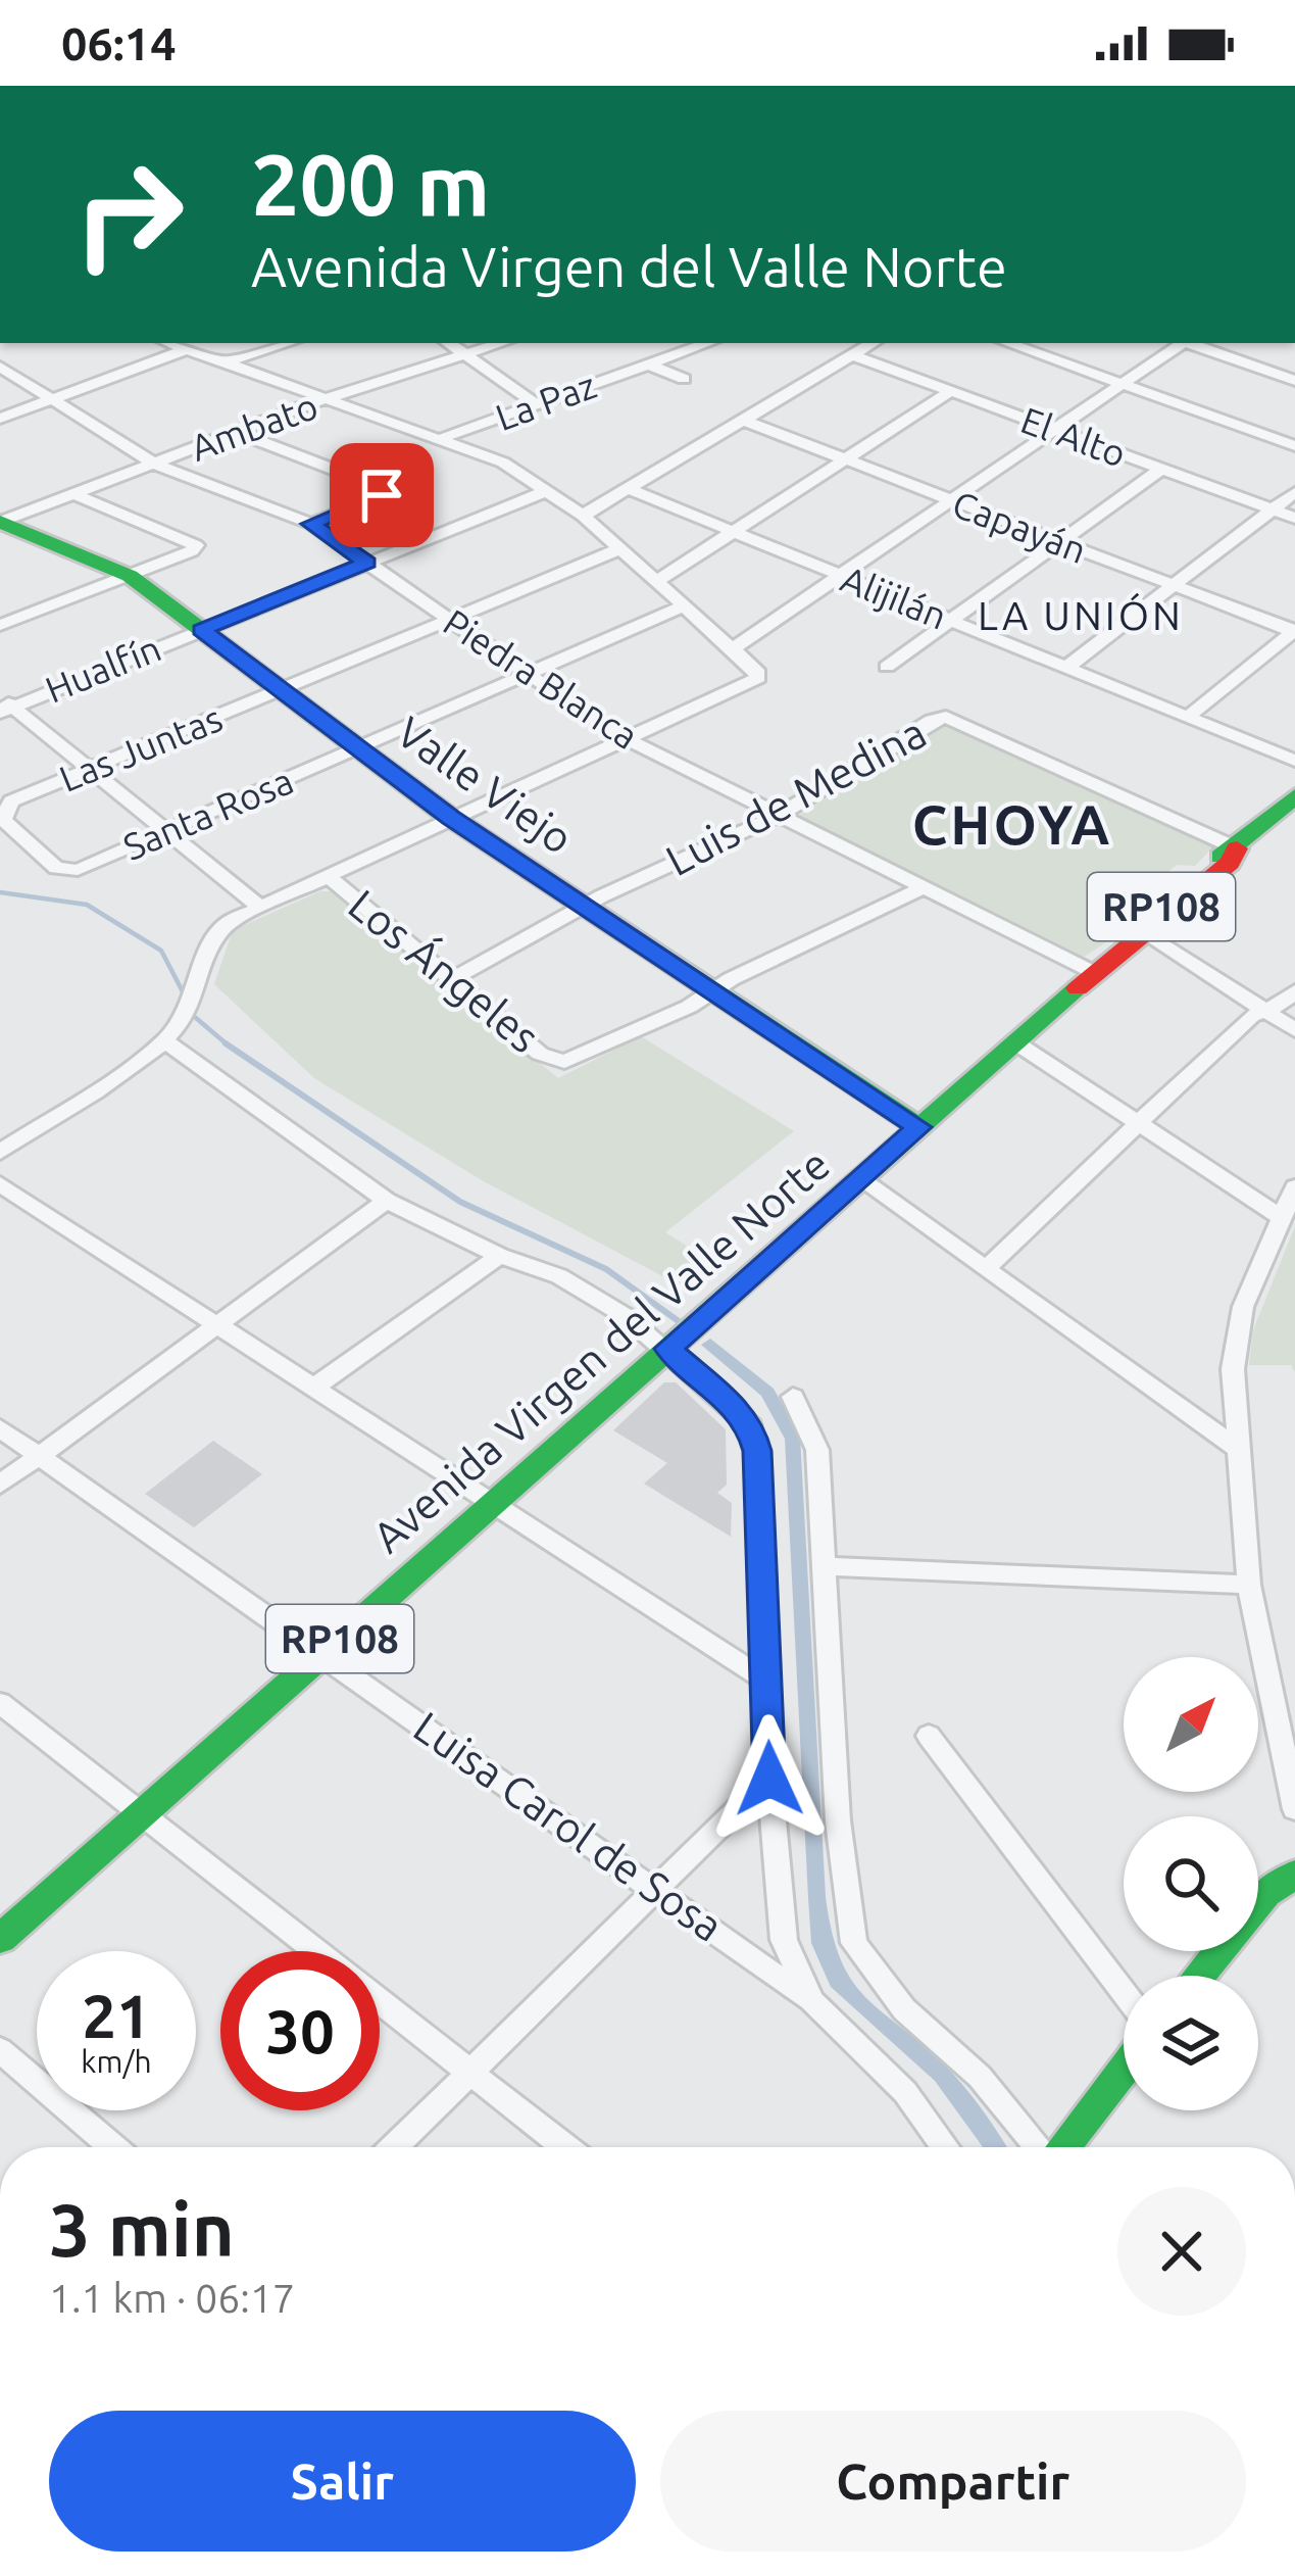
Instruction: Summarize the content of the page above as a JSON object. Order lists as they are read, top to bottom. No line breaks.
{"streets":{"main road":["Valle Viejo","RP108","Avenida Virgen del Valle Norte"],"street":["La Paz","Ambato","El Alto","Capayán","Alijilán","Hualfín","Piedra Blanca","Las Juntas","Luis de Medina","Santa Rosa","Los Ángeles","Luisa Carol de Sosa"]},"crossings":[["Ambato","Piedra Blanca"],["Ambato","Valle Viejo"],["Hualfín","Piedra Blanca"],["Hualfín","Valle Viejo"],["Piedra Blanca","Las Juntas"],["Piedra Blanca","Luis de Medina"],["Piedra Blanca","Santa Rosa"],["Piedra Blanca","Avenida Virgen del Valle Norte"],["Las Juntas","Valle Viejo"],["Las Juntas","Santa Rosa"],["Valle Viejo","Luis de Medina"],["Valle Viejo","Santa Rosa"],["Valle Viejo","Los Ángeles"],["Valle Viejo","Avenida Virgen del Valle Norte"],["Luis de Medina","Los Ángeles"],["Luis de Medina","Avenida Virgen del Valle Norte"],["Avenida Virgen del Valle Norte","Luisa Carol de Sosa"]],"districts":["LA UNIÓN","CHOYA"],"north":"top right","page":{"status":"06:14","turn":["200 m","Avenida Virgen del Valle Norte"],"speed":"21 km/h","limit":"30","heading":["3 min","1.1 km · 06:17"],"buttons":["Salir","Compartir"]}}
